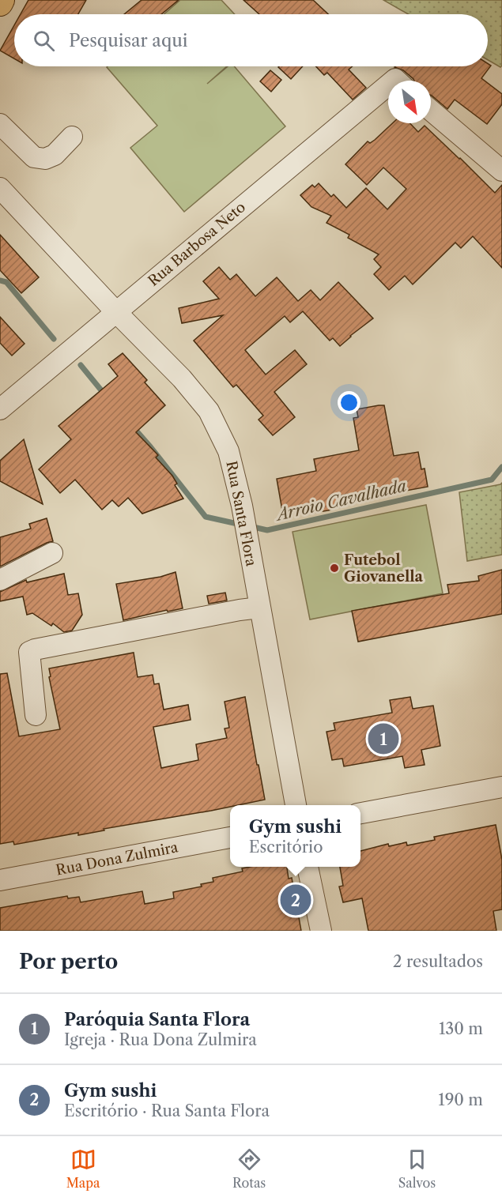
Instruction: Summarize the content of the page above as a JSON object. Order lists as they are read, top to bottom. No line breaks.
{"streets":{"street":["Rua Barbosa Neto","Rua Santa Flora","Rua Dona Zulmira"]},"crossings":[["Rua Barbosa Neto","Rua Santa Flora"]],"water":["Arroio Cavalhada"],"places":["Futebol Giovanella"],"north":"bottom right","page":{"search":"Pesquisar aqui","pins":["1","2"],"popup":["Gym sushi","Escritório"],"heading":["Por perto","2 resultados"],"list":[{"mark":"1","name":"Paróquia Santa Flora","note":"Igreja · Rua Dona Zulmira","value":"130 m"},{"mark":"2","name":"Gym sushi","note":"Escritório · Rua Santa Flora","value":"190 m"}],"nav":["Mapa","Rotas","Salvos"]}}
